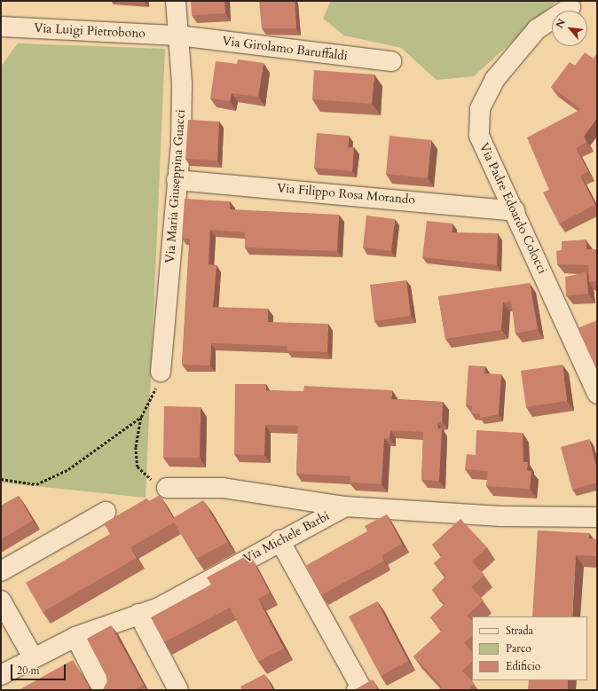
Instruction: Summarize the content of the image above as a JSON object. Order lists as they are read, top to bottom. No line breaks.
{"streets":{"street":["Via Luigi Pietrobono","Via Girolamo Baruffaldi","Via Maria Giuseppina Guacci","Via Filippo Rosa Morando","Via Padre Edoardo Colocci","Via Michele Barbi"]},"crossings":[["Via Luigi Pietrobono","Via Girolamo Baruffaldi"],["Via Luigi Pietrobono","Via Maria Giuseppina Guacci"],["Via Girolamo Baruffaldi","Via Maria Giuseppina Guacci"],["Via Maria Giuseppina Guacci","Via Filippo Rosa Morando"],["Via Filippo Rosa Morando","Via Padre Edoardo Colocci"]],"legend":["Strada","Parco","Edificio"],"scale_bar":"20 m","north":"top left"}
